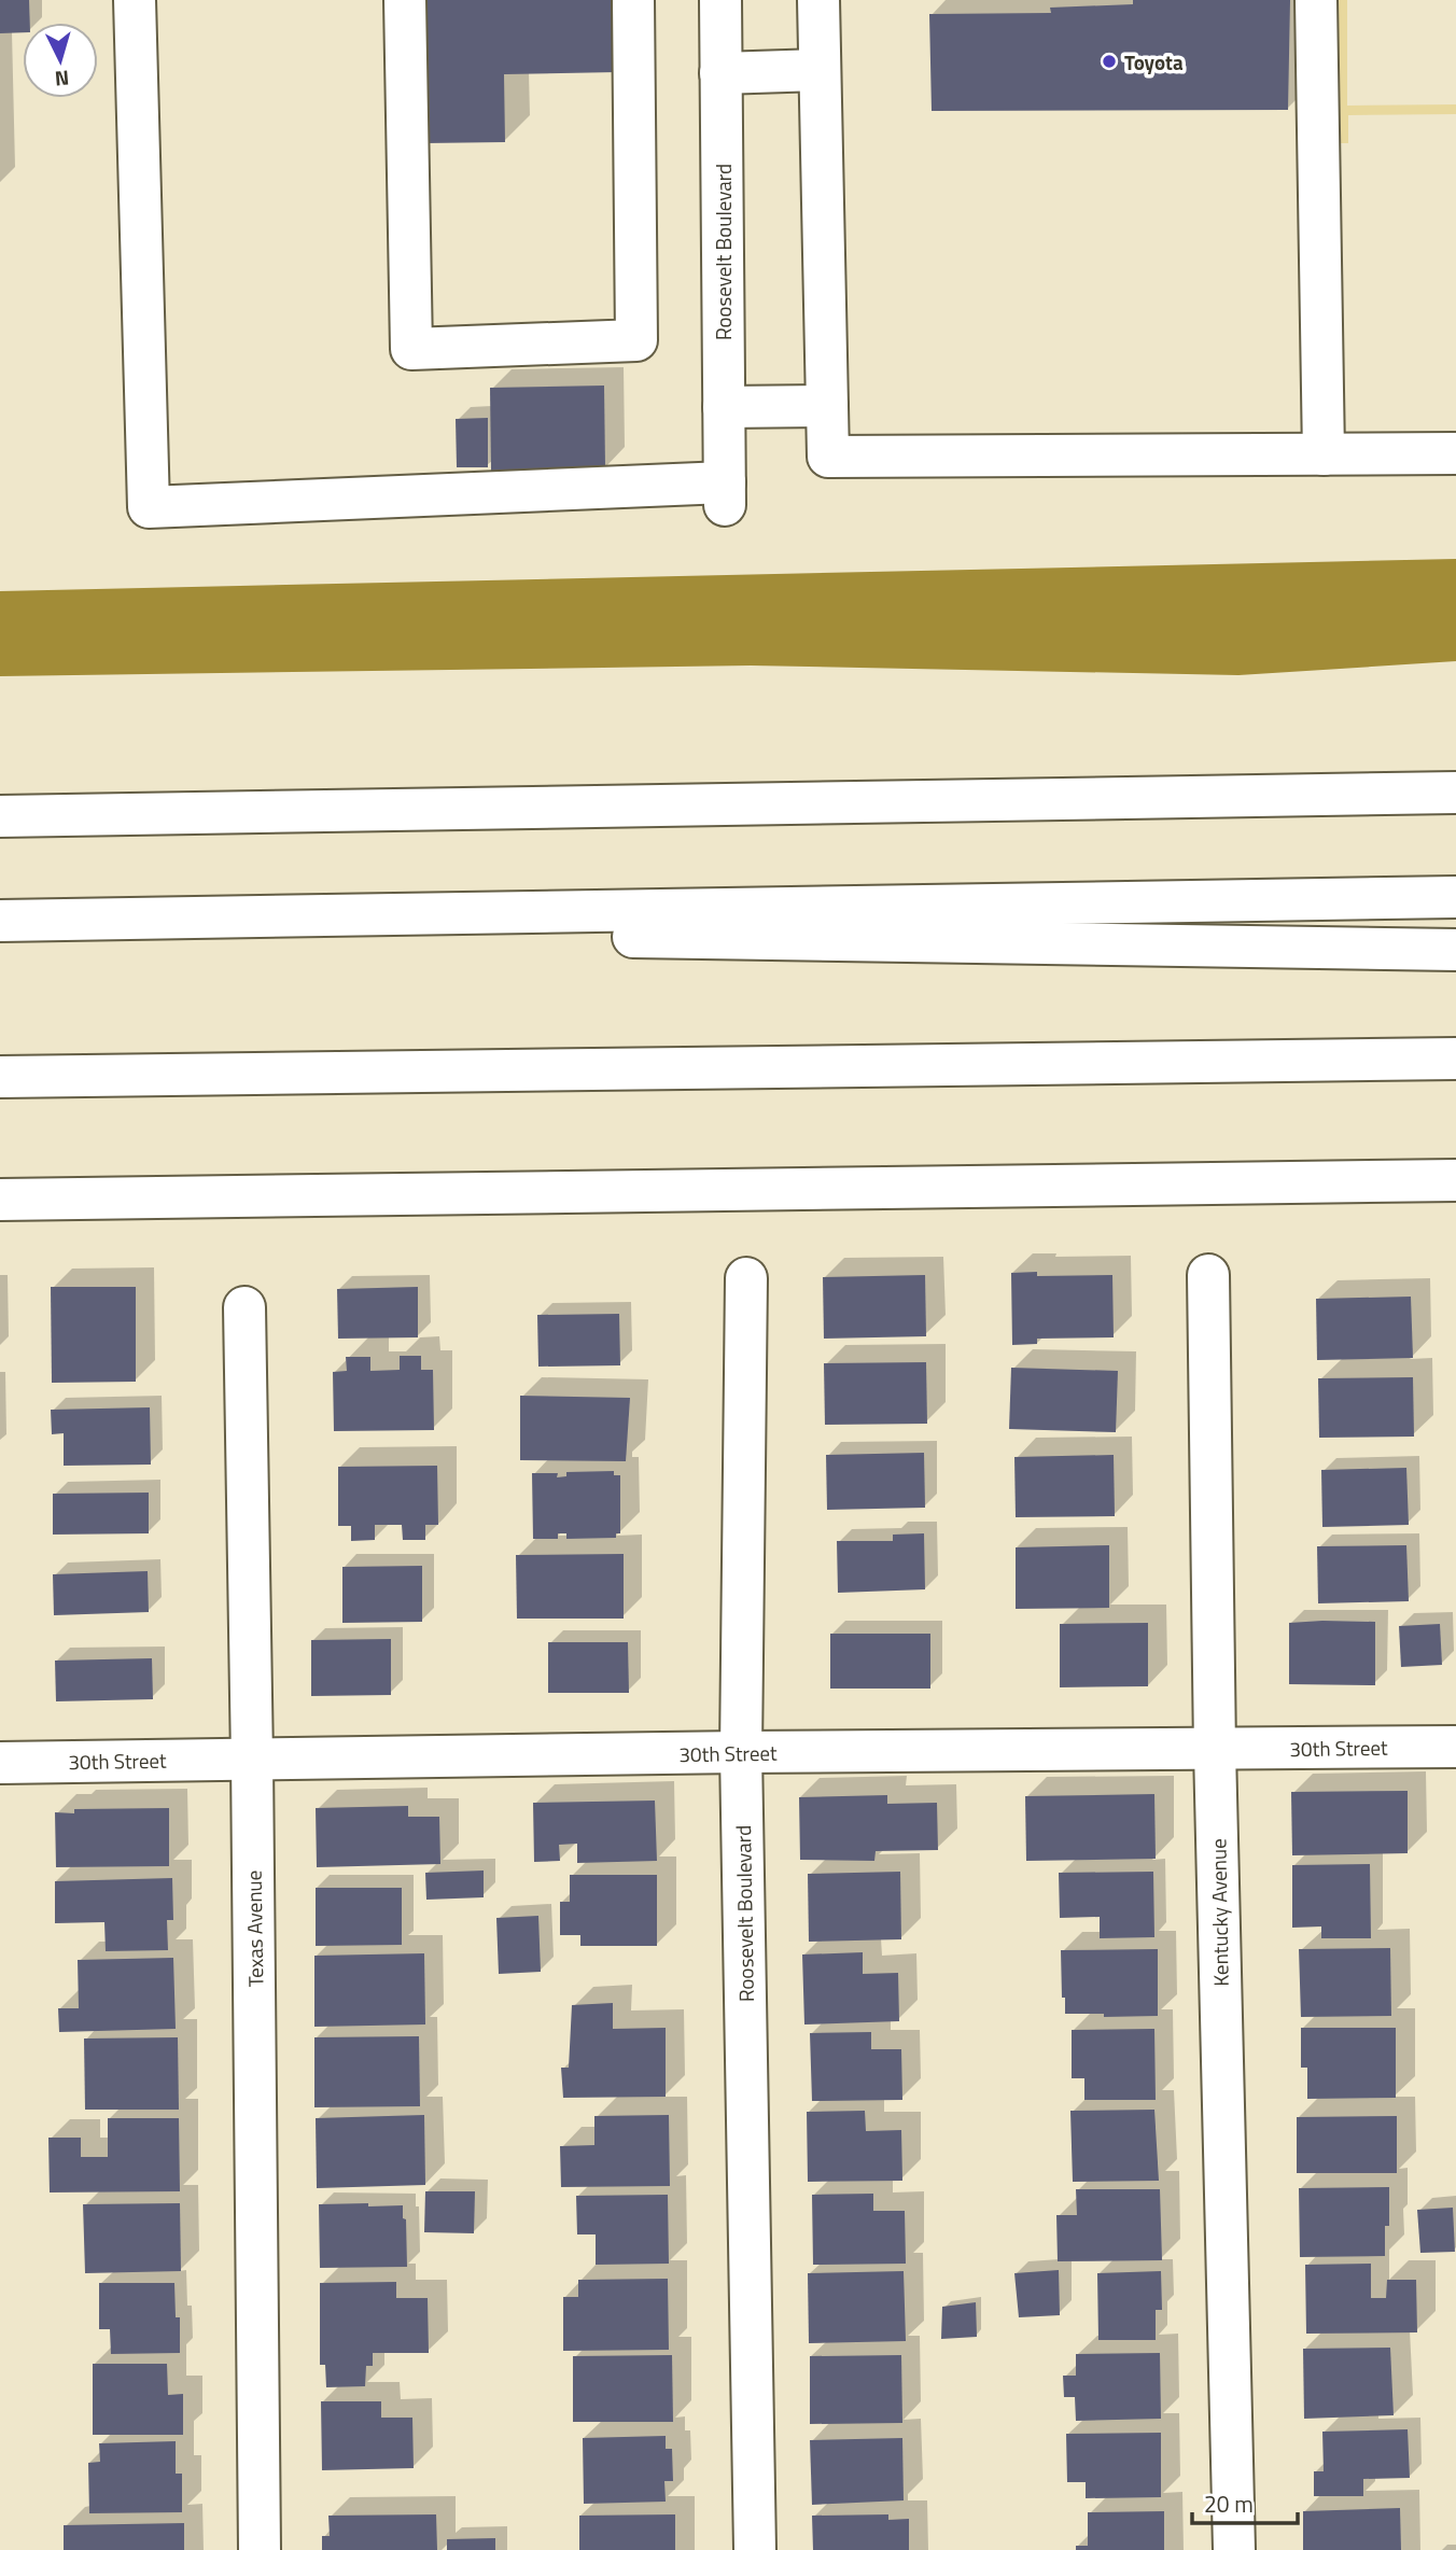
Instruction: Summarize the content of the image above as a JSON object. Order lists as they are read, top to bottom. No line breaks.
{"streets":{"main road":["Roosevelt Boulevard","30th Street","Kentucky Avenue","Texas Avenue"]},"crossings":[["Roosevelt Boulevard","30th Street"],["30th Street","Kentucky Avenue"],["30th Street","Texas Avenue"]],"places":["Toyota"],"scale_bar":"20 m","north":"bottom"}
